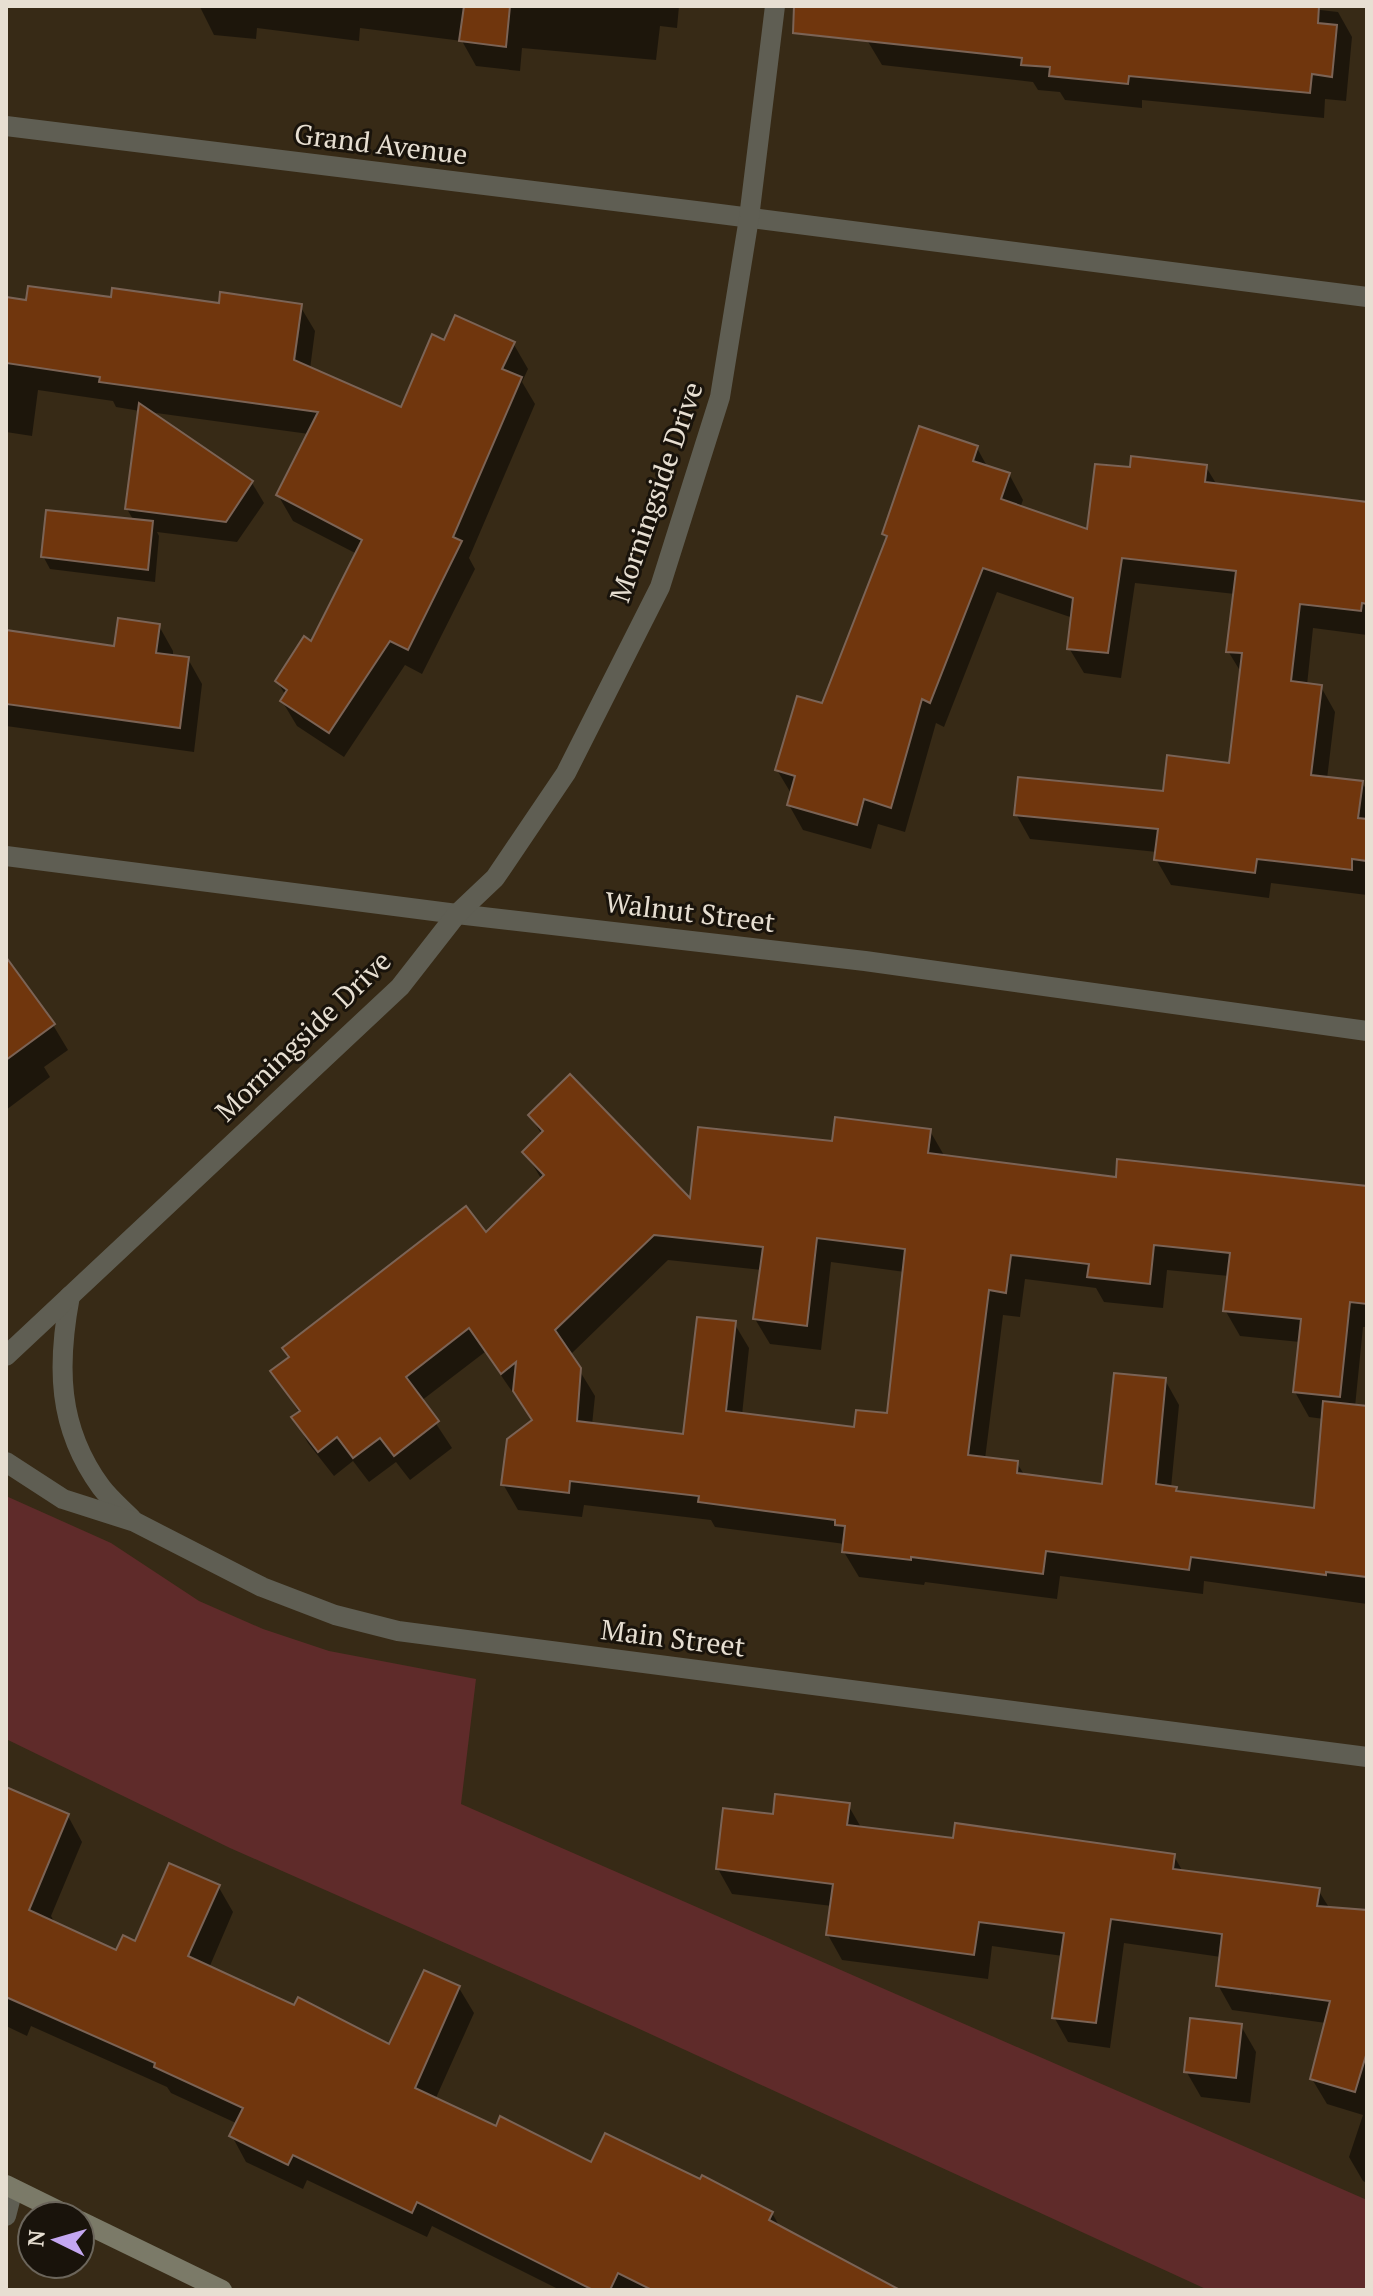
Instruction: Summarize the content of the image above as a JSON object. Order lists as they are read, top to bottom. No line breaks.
{"streets":{"street":["Grand Avenue","Morningside Drive","Walnut Street","Main Street"]},"crossings":[["Grand Avenue","Morningside Drive"],["Morningside Drive","Walnut Street"]],"north":"left"}
